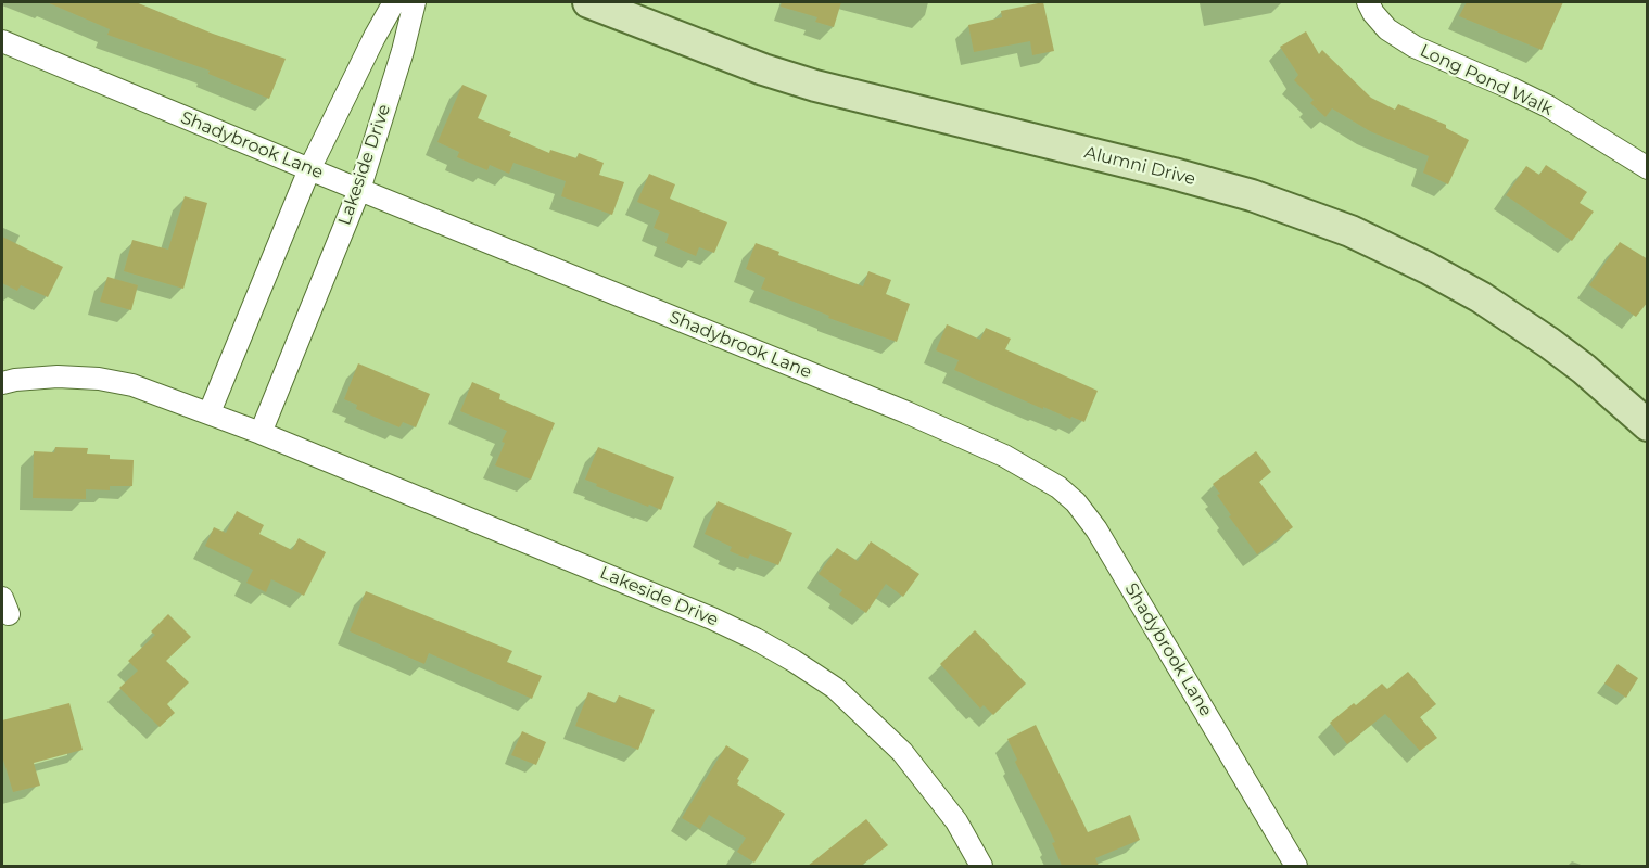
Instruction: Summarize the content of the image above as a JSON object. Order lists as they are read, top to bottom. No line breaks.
{"streets":{"main road":["Alumni Drive"],"street":["Long Pond Walk","Shadybrook Lane","Lakeside Drive"]},"crossings":[["Shadybrook Lane","Lakeside Drive"]]}
